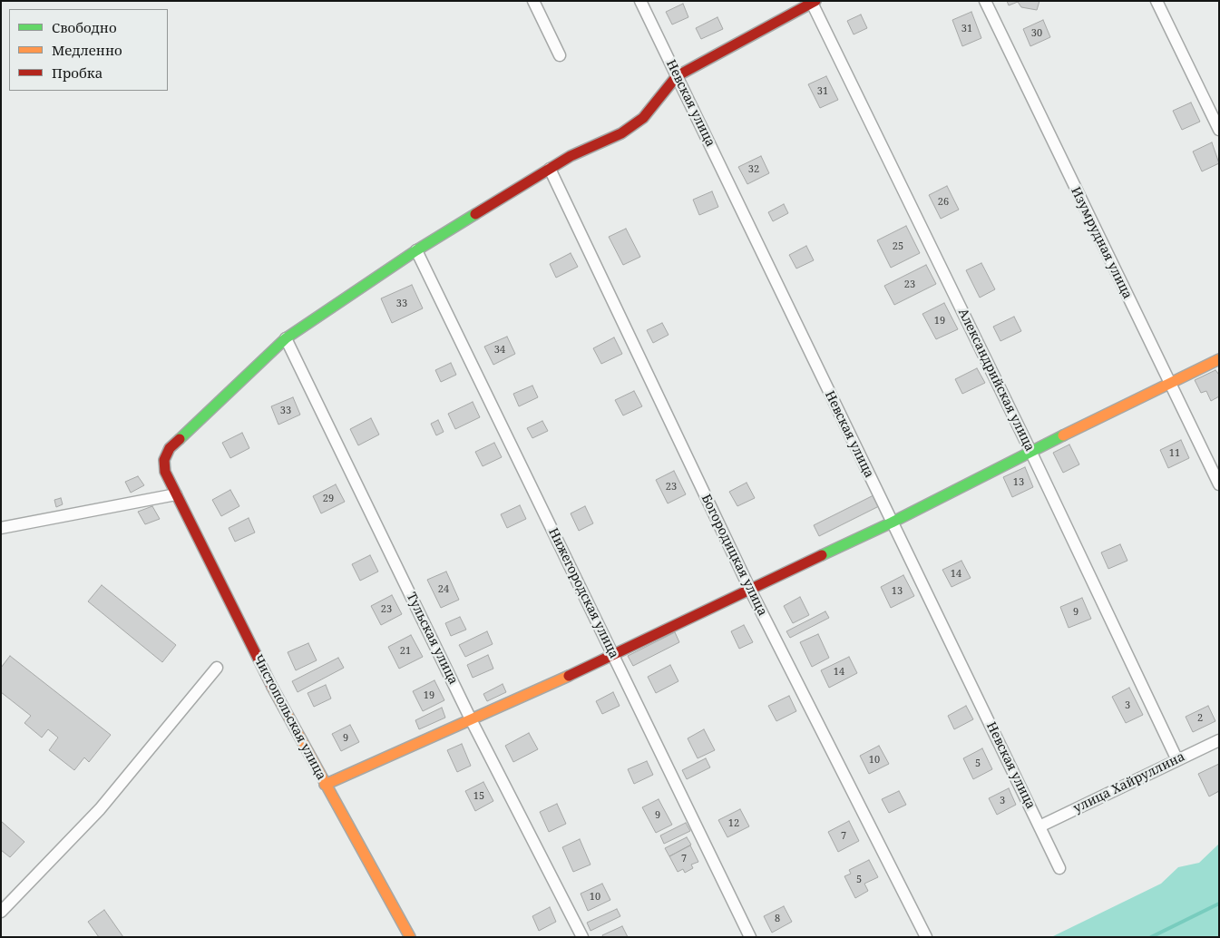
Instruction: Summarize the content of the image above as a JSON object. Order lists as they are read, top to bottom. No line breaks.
{"streets":{"street":["Невская улица","Изумрудная улица","Александрийская улица","Богородицкая улица","Нижегородская улица","Тульская улица","Чистопольская улица","улица Хайруллина"]},"crossings":[["Невская улица","Чистопольская улица"],["Невская улица","улица Хайруллина"],["Александрийская улица","улица Хайруллина"],["Богородицкая улица","Чистопольская улица"],["Нижегородская улица","Чистопольская улица"],["Тульская улица","Чистопольская улица"]],"house_numbers":["31","30","31","32","26","25","23","33","19","34","33","11","13","23","29","14","24","13","23","9","21","14","19","3","2","9","10","5","15","3","9","12","7","7","5","10","8"],"legend":["Свободно","Медленно","Пробка"]}
